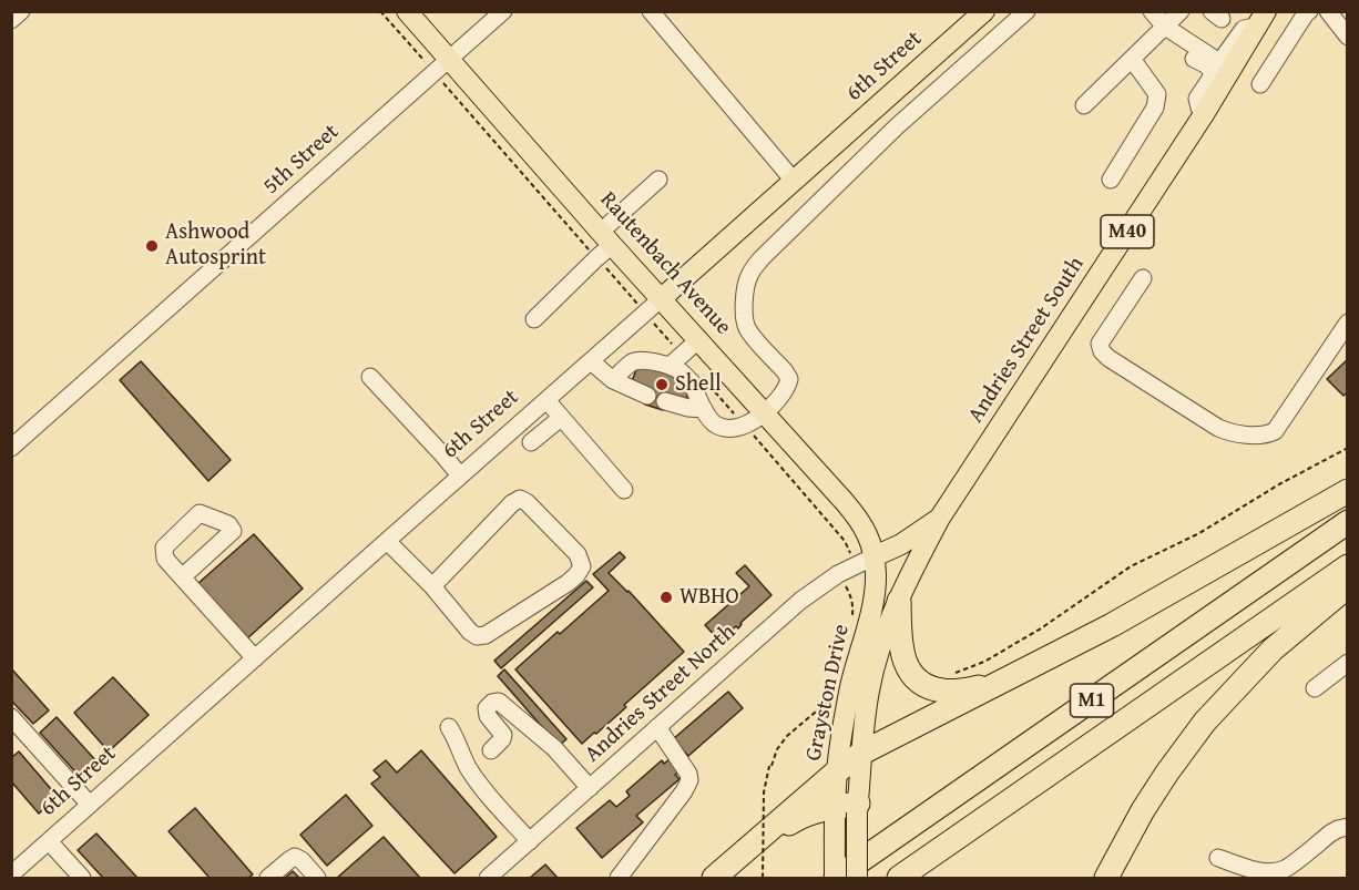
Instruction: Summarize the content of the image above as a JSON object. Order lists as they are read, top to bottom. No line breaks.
{"streets":{"highway":["M1"],"main road":["6th Street","M40","Rautenbach Avenue","Andries Street South","Grayston Drive"],"street":["5th Street","Andries Street North"]},"crossings":[["6th Street","Rautenbach Avenue"],["5th Street","Rautenbach Avenue"],["Rautenbach Avenue","Grayston Drive"],["Rautenbach Avenue","Andries Street North"],["Andries Street South","Grayston Drive"],["Grayston Drive","Andries Street North"],["Grayston Drive","M1"]],"places":["Ashwood Autosprint","Shell","WBHO"]}
